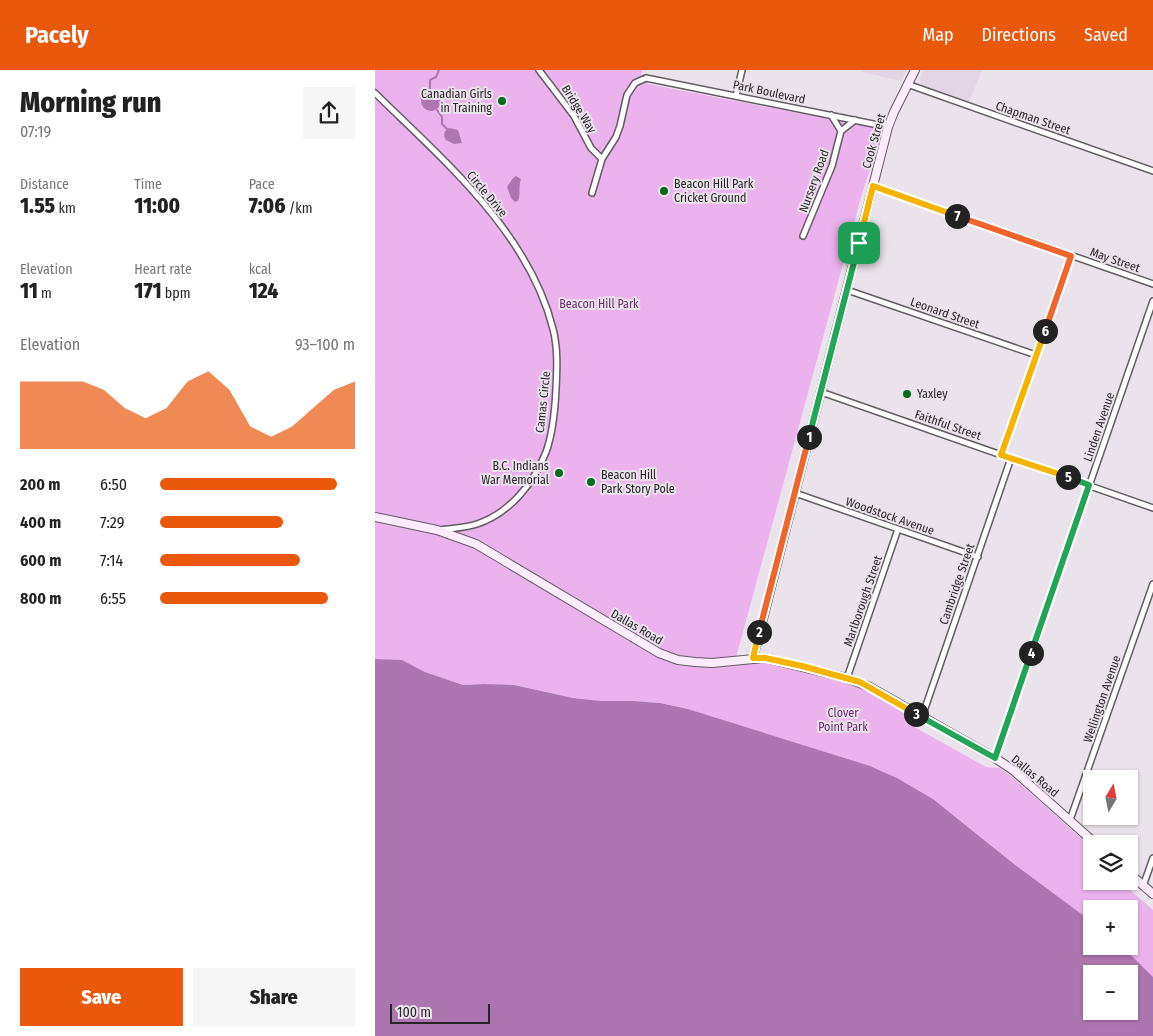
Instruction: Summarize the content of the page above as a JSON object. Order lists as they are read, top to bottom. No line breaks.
{"streets":{"main road":["Cook Street","Dallas Road"],"street":["Park Boulevard","Bridge Way","Chapman Street","Nursery Road","Circle Drive","May Street","Leonard Street","Camas Circle","Faithful Street","Linden Avenue","Woodstock Avenue","Cambridge Street","Marlborough Street","Wellington Avenue"]},"crossings":[["Park Boulevard","Cook Street"],["Chapman Street","Cook Street"],["Cook Street","May Street"],["Cook Street","Leonard Street"],["Cook Street","Faithful Street"],["Cook Street","Woodstock Avenue"],["Cook Street","Dallas Road"],["Circle Drive","Camas Circle"],["Camas Circle","Dallas Road"],["Faithful Street","Linden Avenue"],["Faithful Street","Cambridge Street"],["Linden Avenue","Dallas Road"],["Woodstock Avenue","Cambridge Street"],["Woodstock Avenue","Marlborough Street"],["Cambridge Street","Dallas Road"],["Marlborough Street","Dallas Road"],["Dallas Road","Wellington Avenue"]],"parks":["Beacon Hill Park","Clover Point Park"],"places":["Canadian Girls in Training","Beacon Hill Park Cricket Ground","Yaxley","B.C. Indians War Memorial","Beacon Hill Park Story Pole"],"scale_bar":"100 m","north":"top","page":{"header":"Pacely","nav":["Map","Directions","Saved"],"heading":["Morning run","07:19"],"stats":[["Distance","1.55 km"],["Time","11:00"],["Pace","7:06 /km"],["Elevation","11 m"],["Heart rate","171 bpm"],["kcal","124"]],"pins":["7","6","1","5","2","4","3"],"chart":["Elevation","93–100 m"],"list":[{"name":"200 m","note":"6:50"},{"name":"400 m","note":"7:29"},{"name":"600 m","note":"7:14"},{"name":"800 m","note":"6:55"}],"map_buttons":["+","−"],"buttons":["Save","Share"],"scale":"100 m"}}
